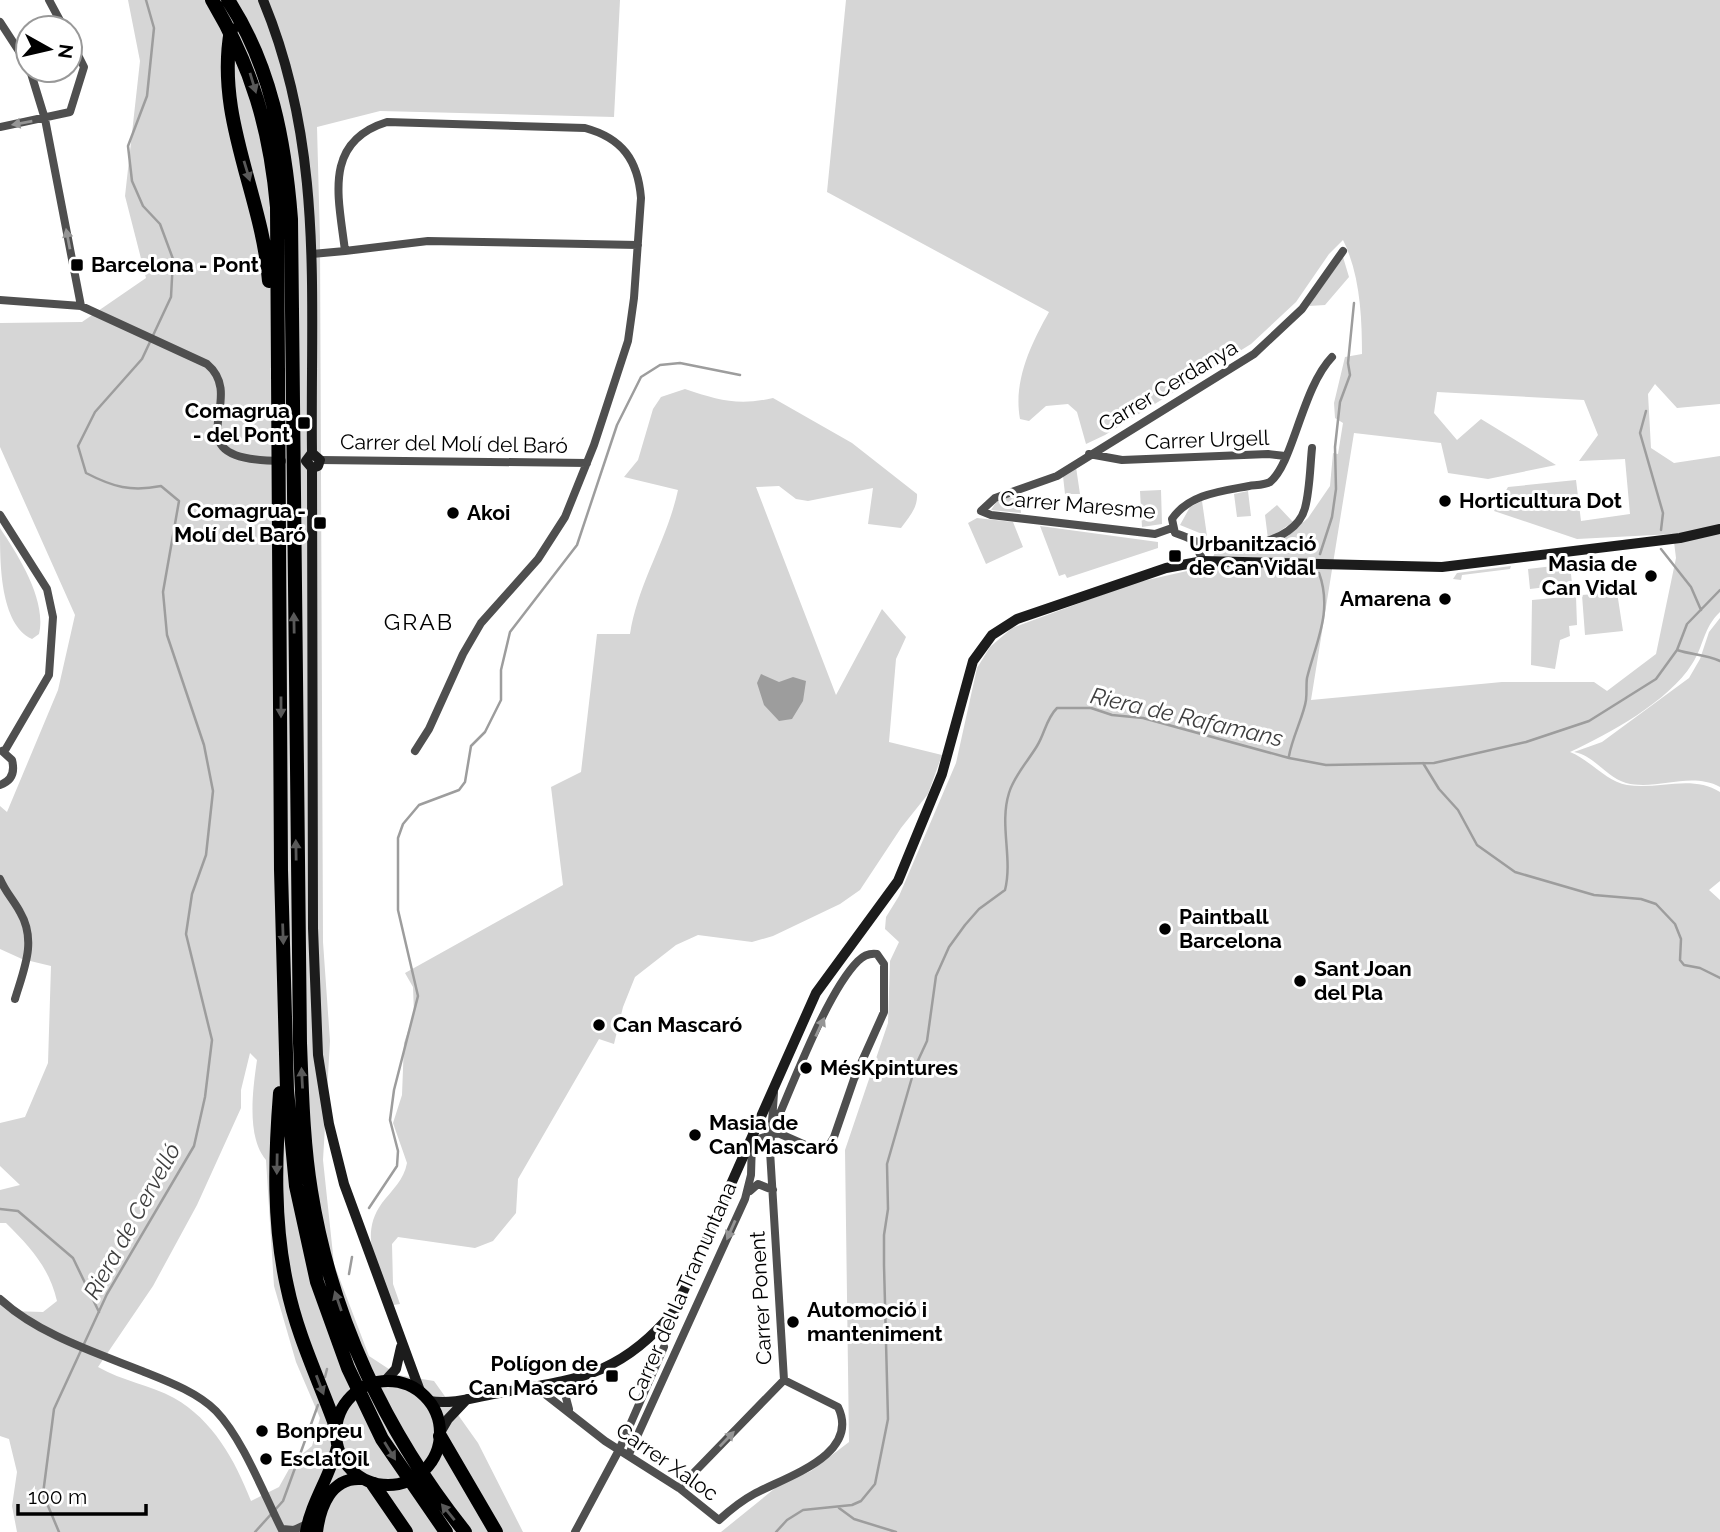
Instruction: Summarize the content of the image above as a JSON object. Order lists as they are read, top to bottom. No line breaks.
{"streets":{"street":["Carrer Cerdanya","Carrer Urgell","Carrer del Molí del Baró","Carrer Maresme","Carrer del la Tramuntana","Carrer Ponent","Carrer Xaloc"]},"crossings":[["Carrer Cerdanya","Carrer Urgell"],["Carrer Cerdanya","Carrer Maresme"],["Carrer del la Tramuntana","Carrer Xaloc"],["Carrer Ponent","Carrer Xaloc"]],"districts":["GRAB"],"water":["Riera de Rafamans","Riera de Cervelló"],"places":{"transit":["Barcelona - Pont","Comagrua - del Pont","Comagrua - Molí del Baró","Urbanització de Can Vidal","Polígon de Can Mascaró"],"other":["Horticultura Dot","Akoi","Masia de Can Vidal","Amarena","Paintball Barcelona","Sant Joan del Pla","Can Mascaró","MésKpintures","Masia de Can Mascaró","Automoció i manteniment","Bonpreu","EsclatOil"]},"scale_bar":"100 m","north":"right"}
